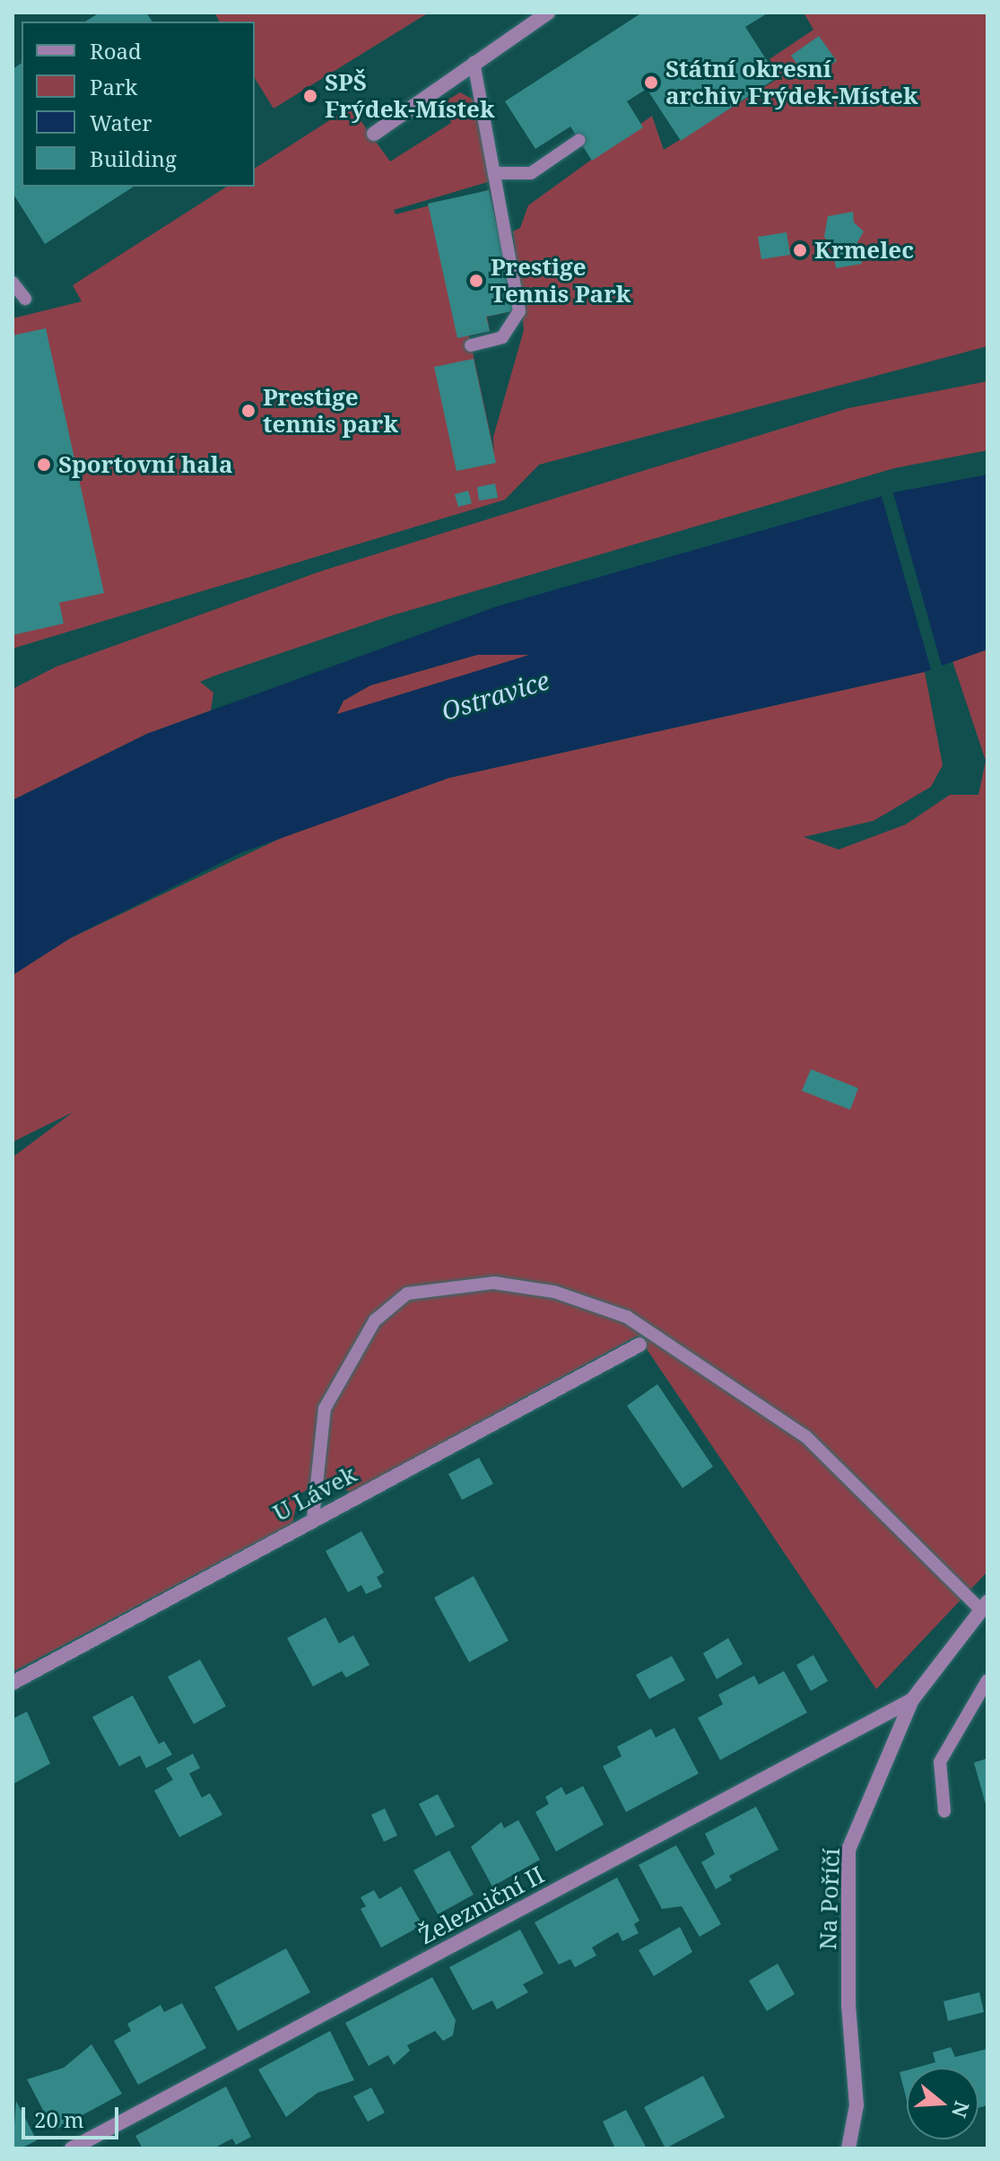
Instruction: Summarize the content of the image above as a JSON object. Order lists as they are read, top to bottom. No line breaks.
{"streets":{"street":["U Lávek","Na Poříčí","Železniční II"]},"crossings":[["Na Poříčí","Železniční II"]],"water":["Ostravice"],"places":["Státní okresní archiv Frýdek-Místek","SPŠ Frýdek-Místek","Krmelec","Prestige Tennis Park","Prestige tennis park","Sportovní hala"],"legend":["Road","Park","Water","Building"],"scale_bar":"20 m","north":"right"}
